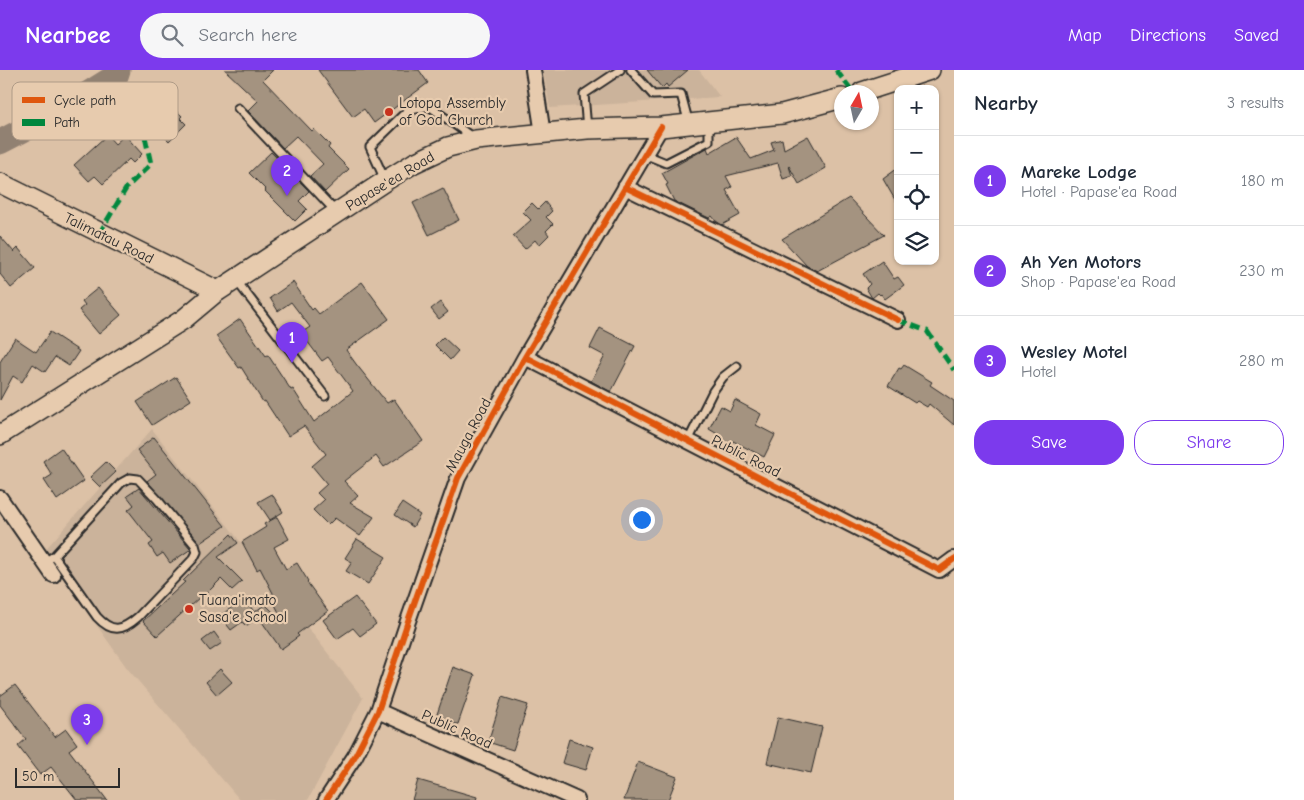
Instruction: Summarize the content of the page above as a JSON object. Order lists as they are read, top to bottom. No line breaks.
{"streets":{"main road":["Papase'ea Road","Talimatau Road"],"street":["Mauga Road","Public Road"]},"crossings":[["Papase'ea Road","Talimatau Road"],["Papase'ea Road","Mauga Road"],["Mauga Road","Public Road"]],"places":["Lotopa Assembly of God Church","Tuana'imato Sasa'e School"],"legend":["Cycle path","Path"],"scale_bar":"50 m","north":"top","page":{"header":"Nearbee","search":"Search here","nav":["Map","Directions","Saved"],"heading":["Nearby","3 results"],"map_buttons":["+","−"],"list":[{"mark":"1","name":"Mareke Lodge","note":"Hotel · Papase'ea Road","value":"180 m"},{"mark":"2","name":"Ah Yen Motors","note":"Shop · Papase'ea Road","value":"230 m"},{"mark":"3","name":"Wesley Motel","note":"Hotel","value":"280 m"}],"pins":["2","1","3"],"buttons":["Save","Share"],"scale":"50 m"}}
